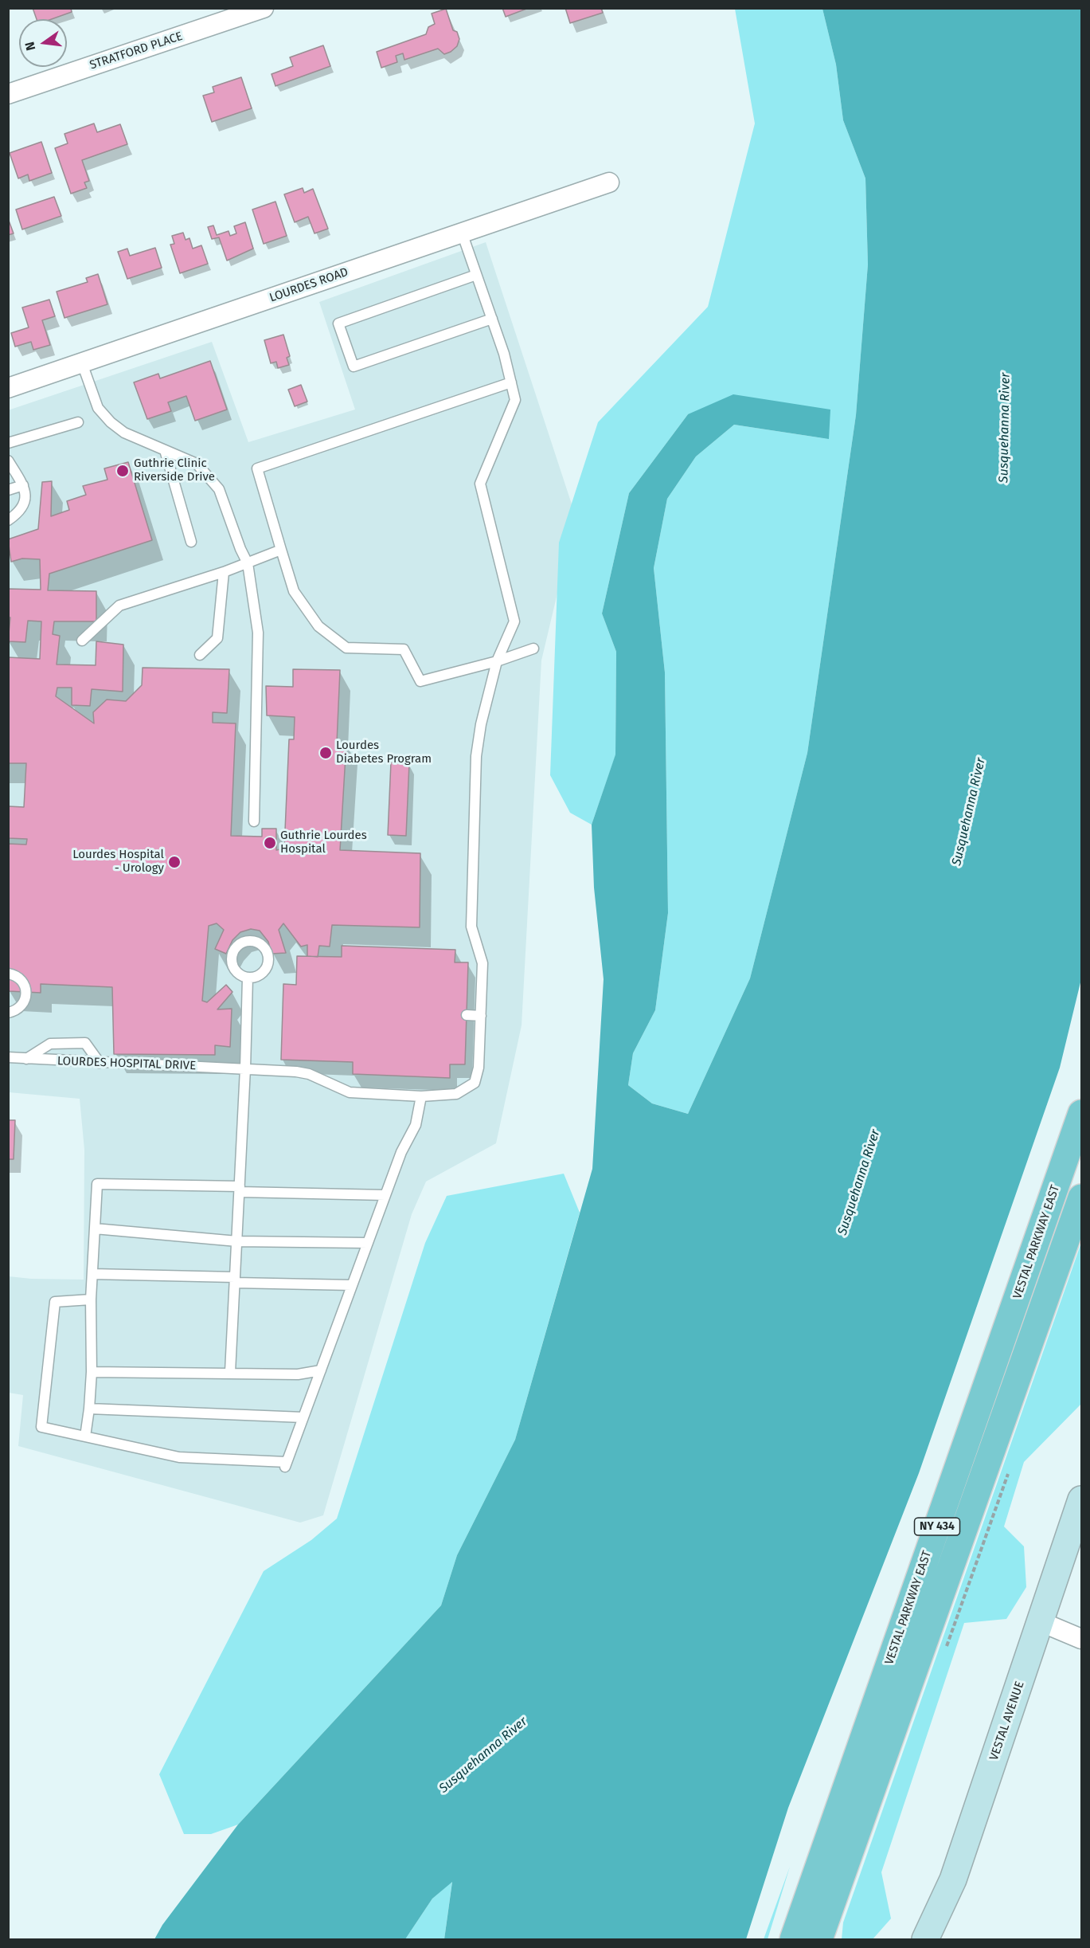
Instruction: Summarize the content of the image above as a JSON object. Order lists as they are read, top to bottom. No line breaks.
{"streets":{"main road":["VESTAL PARKWAY EAST","NY 434"],"street":["STRATFORD PLACE","LOURDES ROAD","VESTAL AVENUE"],"lane":["LOURDES HOSPITAL DRIVE"]},"water":["Susquehanna River"],"places":["Guthrie Clinic Riverside Drive","Lourdes Diabetes Program","Guthrie Lourdes Hospital","Lourdes Hospital - Urology"],"north":"left"}
